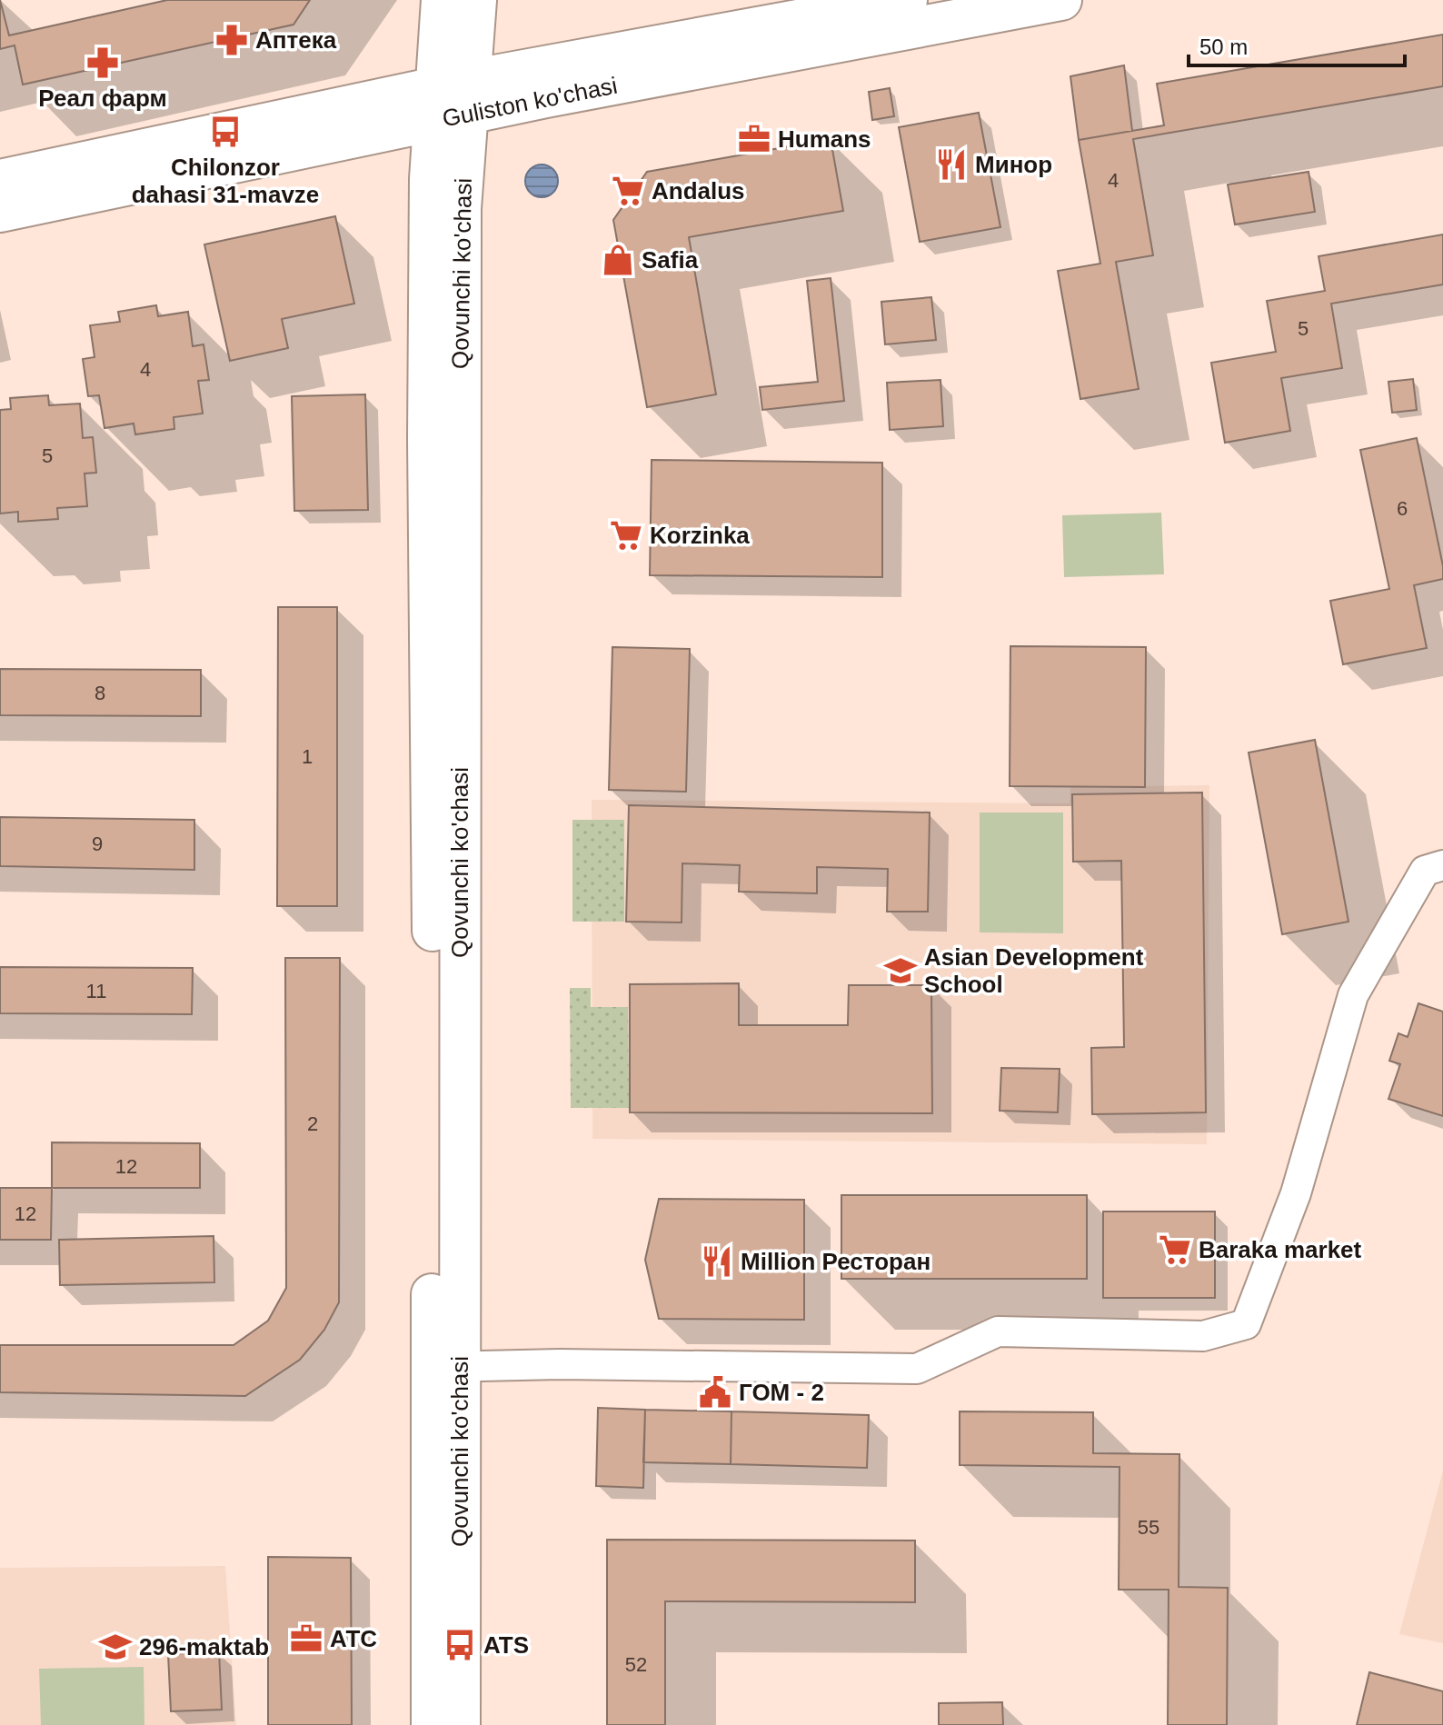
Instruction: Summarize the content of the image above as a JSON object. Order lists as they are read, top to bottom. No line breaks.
{"streets":{"main road":["Guliston ko'chasi","Qovunchi ko'chasi"]},"crossings":[["Guliston ko'chasi","Qovunchi ko'chasi"]],"places":{"pharmacy":["Аптека","Реал фарм"],"bus stop":["Chilonzor dahasi 31-mavze","ATS"],"office":["Humans","АТС"],"restaurant":["Минор","Million Ресторан"],"supermarket":["Andalus","Korzinka","Baraka market"],"shop":["Safia"],"school or university":["Asian Development School","296-maktab"],"public building":["ГОМ - 2"]},"house_numbers":["4","5","4","5","6","8","1","9","11","2","12","12","55","52"],"scale_bar":"50 m"}
